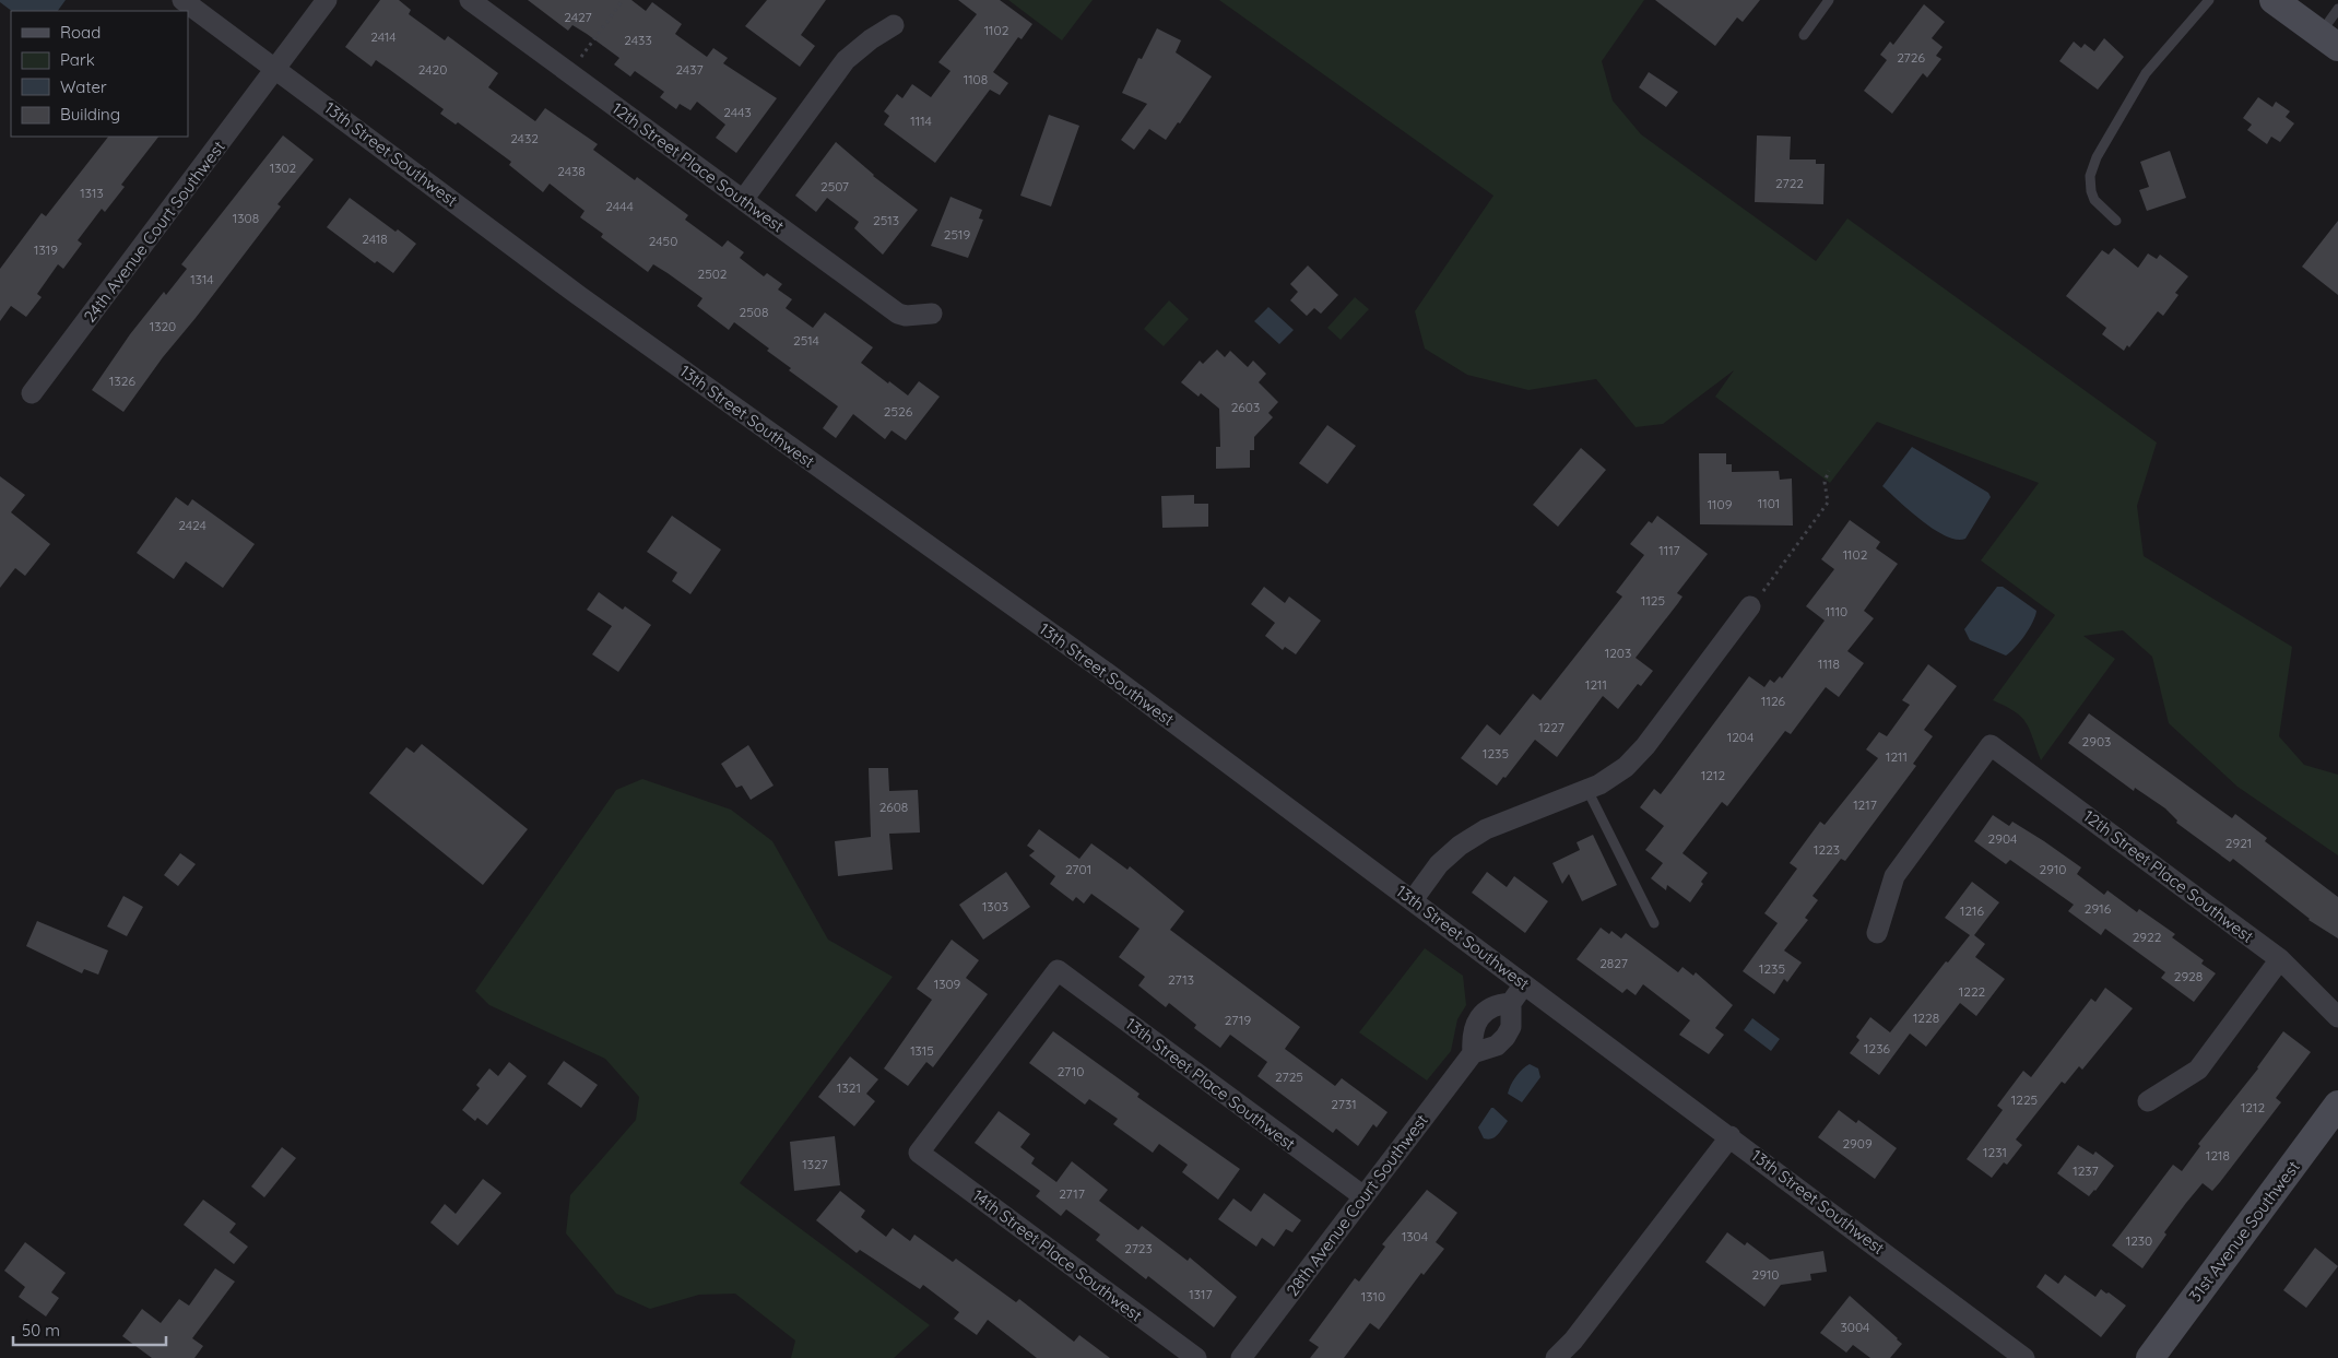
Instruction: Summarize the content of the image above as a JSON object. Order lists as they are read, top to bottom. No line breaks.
{"streets":{"street":["13th Street Southwest","12th Street Place Southwest","24th Avenue Court Southwest","13th Street Place Southwest","28th Avenue Court Southwest","31st Avenue Southwest","14th Street Place Southwest"]},"crossings":[["13th Street Southwest","24th Avenue Court Southwest"],["13th Street Place Southwest","28th Avenue Court Southwest"],["13th Street Place Southwest","14th Street Place Southwest"]],"house_numbers":["2427","1102","2414","2433","2726","2420","2437","1108","2443","1114","2432","1302","2438","2722","2507","1313","2444","1308","2513","2519","2418","2450","1319","2502","1314","2508","1320","2514","1326","2603","2526","1101","1109","2424","1117","1102","1125","1110","1203","1118","1211","1126","1227","1204","2903","1235","1211","1212","1217","2608","2904","2921","1223","2701","2910","1303","2916","1216","2922","2827","1235","2928","2713","1309","1222","1228","2719","1236","1315","2710","2725","1321","1225","2731","1212","2909","1231","1218","1327","1237","2717","1304","1230","2723","2910","1317","1310","3004"],"legend":["Road","Park","Water","Building"],"scale_bar":"50 m"}
